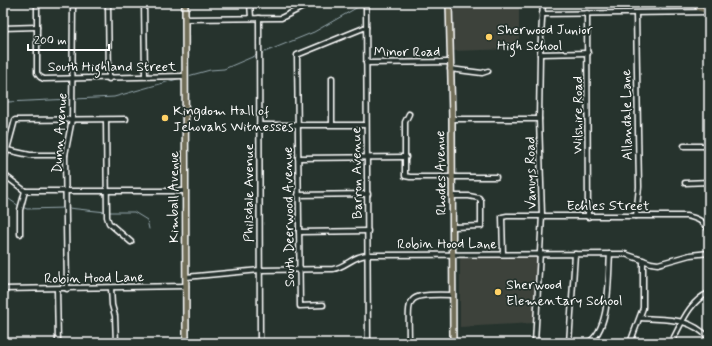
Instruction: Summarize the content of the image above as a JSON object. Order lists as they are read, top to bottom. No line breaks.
{"streets":{"main road":["Rhodes Avenue","Kimball Avenue"],"street":["Minor Road","South Highland Street","Wilshire Road","Allandale Lane","Dunn Avenue","Barron Avenue","Vanuys Road","Philsdale Avenue","Echles Street","South Deerwood Avenue","Robin Hood Lane"]},"crossings":[["Minor Road","Barron Avenue"],["Minor Road","Rhodes Avenue"],["South Highland Street","Dunn Avenue"],["South Highland Street","Kimball Avenue"],["Wilshire Road","Echles Street"],["Allandale Lane","Echles Street"],["Dunn Avenue","Robin Hood Lane"],["Barron Avenue","South Deerwood Avenue"],["Barron Avenue","Robin Hood Lane"],["Rhodes Avenue","Robin Hood Lane"],["Vanuys Road","Echles Street"],["Vanuys Road","Robin Hood Lane"],["Philsdale Avenue","Robin Hood Lane"],["Kimball Avenue","Robin Hood Lane"],["Echles Street","Robin Hood Lane"],["South Deerwood Avenue","Robin Hood Lane"]],"places":["Sherwood Junior High School","Kingdom Hall of Jehovahs Witnesses","Sherwood Elementary School"],"scale_bar":"200 m"}
